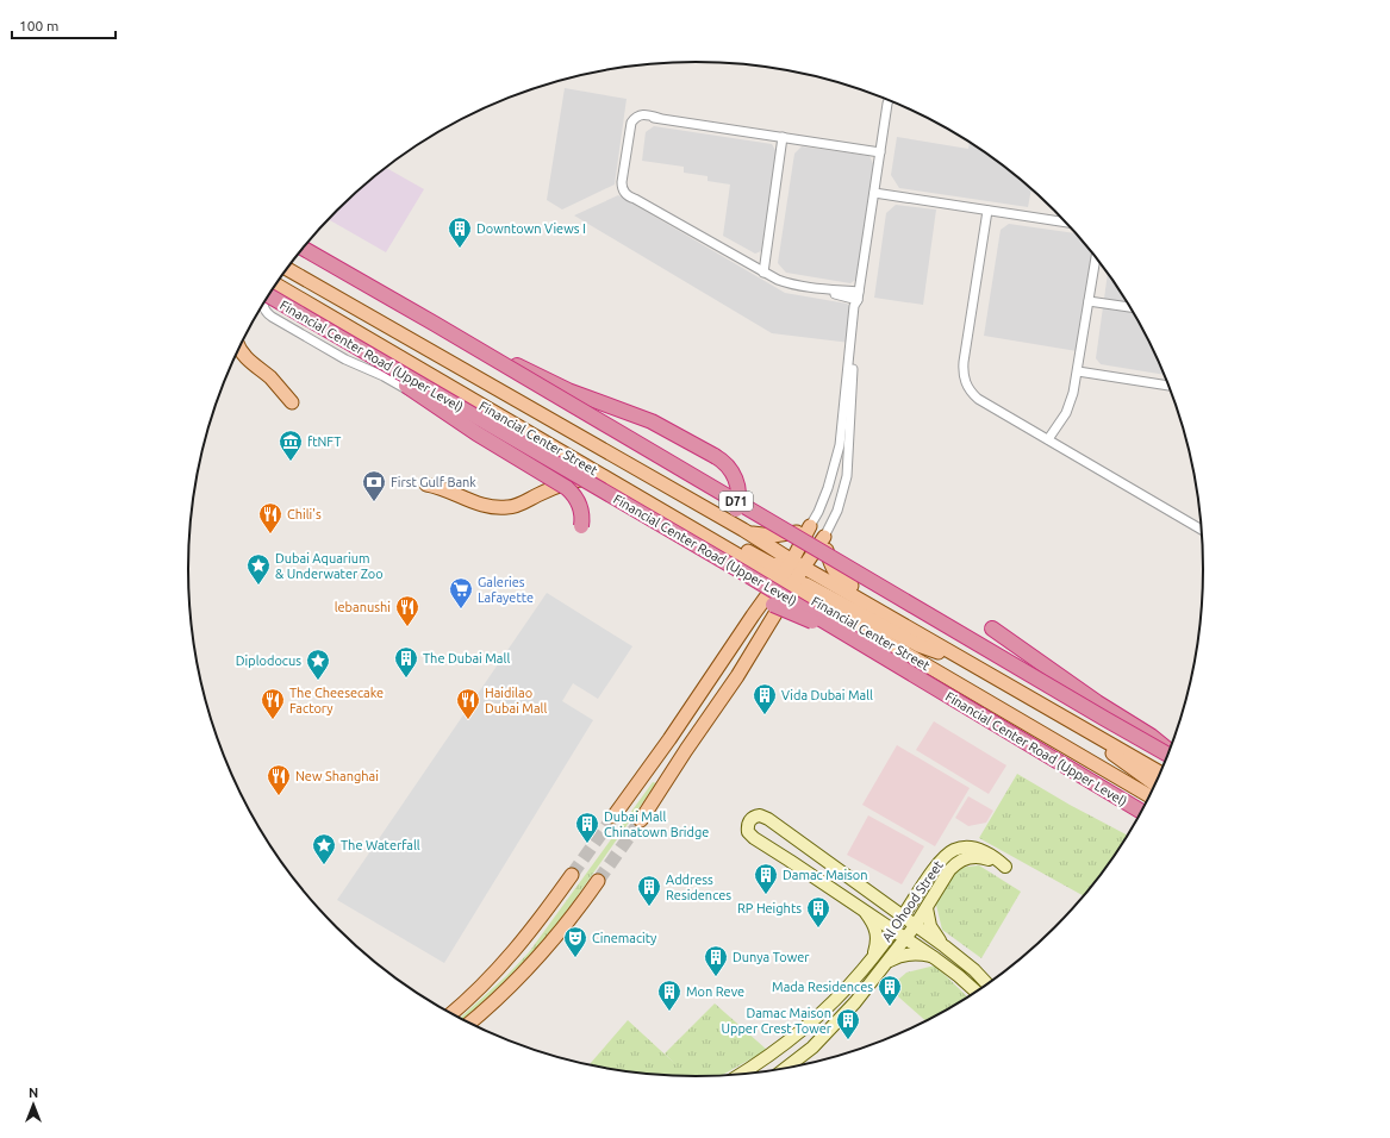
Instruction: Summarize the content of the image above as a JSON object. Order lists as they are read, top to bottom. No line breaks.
{"streets":{"highway":["Financial Center Road (Upper Level)","D71"],"main road":["Financial Center Street"],"street":["Al Ohood Street"]},"crossings":[["Financial Center Road (Upper Level)","Financial Center Street"]],"places":{"building":["Downtown Views I","The Dubai Mall","Vida Dubai Mall","Dubai Mall Chinatown Bridge","Damac Maison","Address Residences","RP Heights","Dunya Tower","Mada Residences","Mon Reve","Damac Maison Upper Crest Tower"],"museum":["ftNFT"],"bank":["First Gulf Bank"],"restaurant":["Chili's","lebanushi","The Cheesecake Factory","Haidilao Dubai Mall","New Shanghai"],"place":["Dubai Aquarium & Underwater Zoo","Diplodocus","The Waterfall"],"supermarket":["Galeries Lafayette"],"theatre":["Cinemacity"]},"scale_bar":"100 m","north":"top"}
